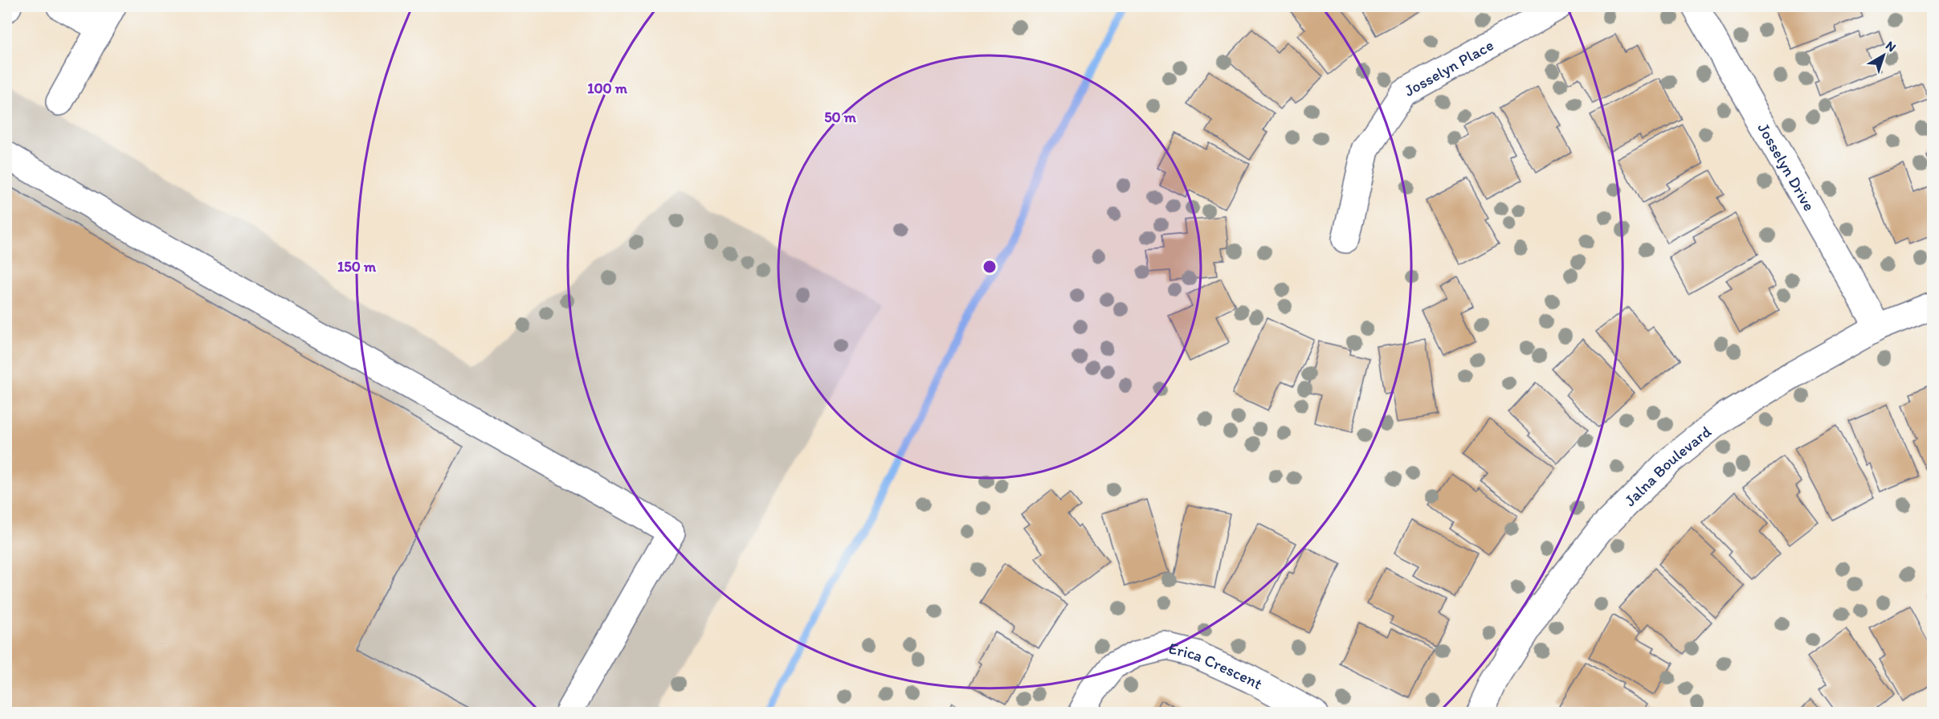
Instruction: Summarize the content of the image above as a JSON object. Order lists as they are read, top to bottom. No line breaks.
{"streets":{"street":["Josselyn Place","Josselyn Drive","Jalna Boulevard","Erica Crescent"]},"crossings":[["Josselyn Drive","Jalna Boulevard"]],"north":"top right","rings":["100 m","50 m","150 m"]}
